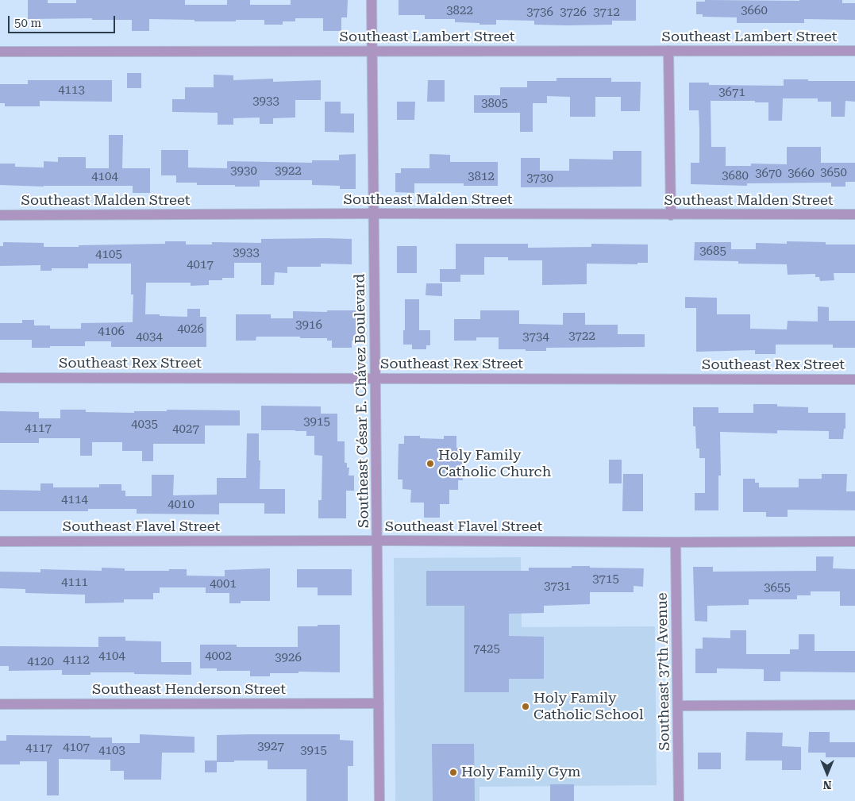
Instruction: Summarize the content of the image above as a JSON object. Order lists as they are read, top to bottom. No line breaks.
{"streets":{"street":["Southeast Lambert Street","Southeast Malden Street","Southeast Rex Street","Southeast César E. Chávez Boulevard","Southeast Flavel Street","Southeast 37th Avenue","Southeast Henderson Street"]},"crossings":[["Southeast Lambert Street","Southeast César E. Chávez Boulevard"],["Southeast Malden Street","Southeast César E. Chávez Boulevard"],["Southeast Rex Street","Southeast César E. Chávez Boulevard"],["Southeast César E. Chávez Boulevard","Southeast Flavel Street"],["Southeast César E. Chávez Boulevard","Southeast Henderson Street"],["Southeast Flavel Street","Southeast 37th Avenue"]],"places":["Holy Family Catholic Church","Holy Family Catholic School","Holy Family Gym"],"house_numbers":["3822","3660","3736","3726","3712","4113","3671","3933","3805","3930","3922","3650","3670","3660","3680","4104","3812","3730","3685","3933","4105","4017","3916","4026","4106","3722","4034","3734","3915","4035","4117","4027","4114","4010","3715","4111","4001","3731","3655","7425","4104","4002","3926","4112","4120","3927","4107","4117","4103","3915"],"scale_bar":"50 m","north":"bottom"}
